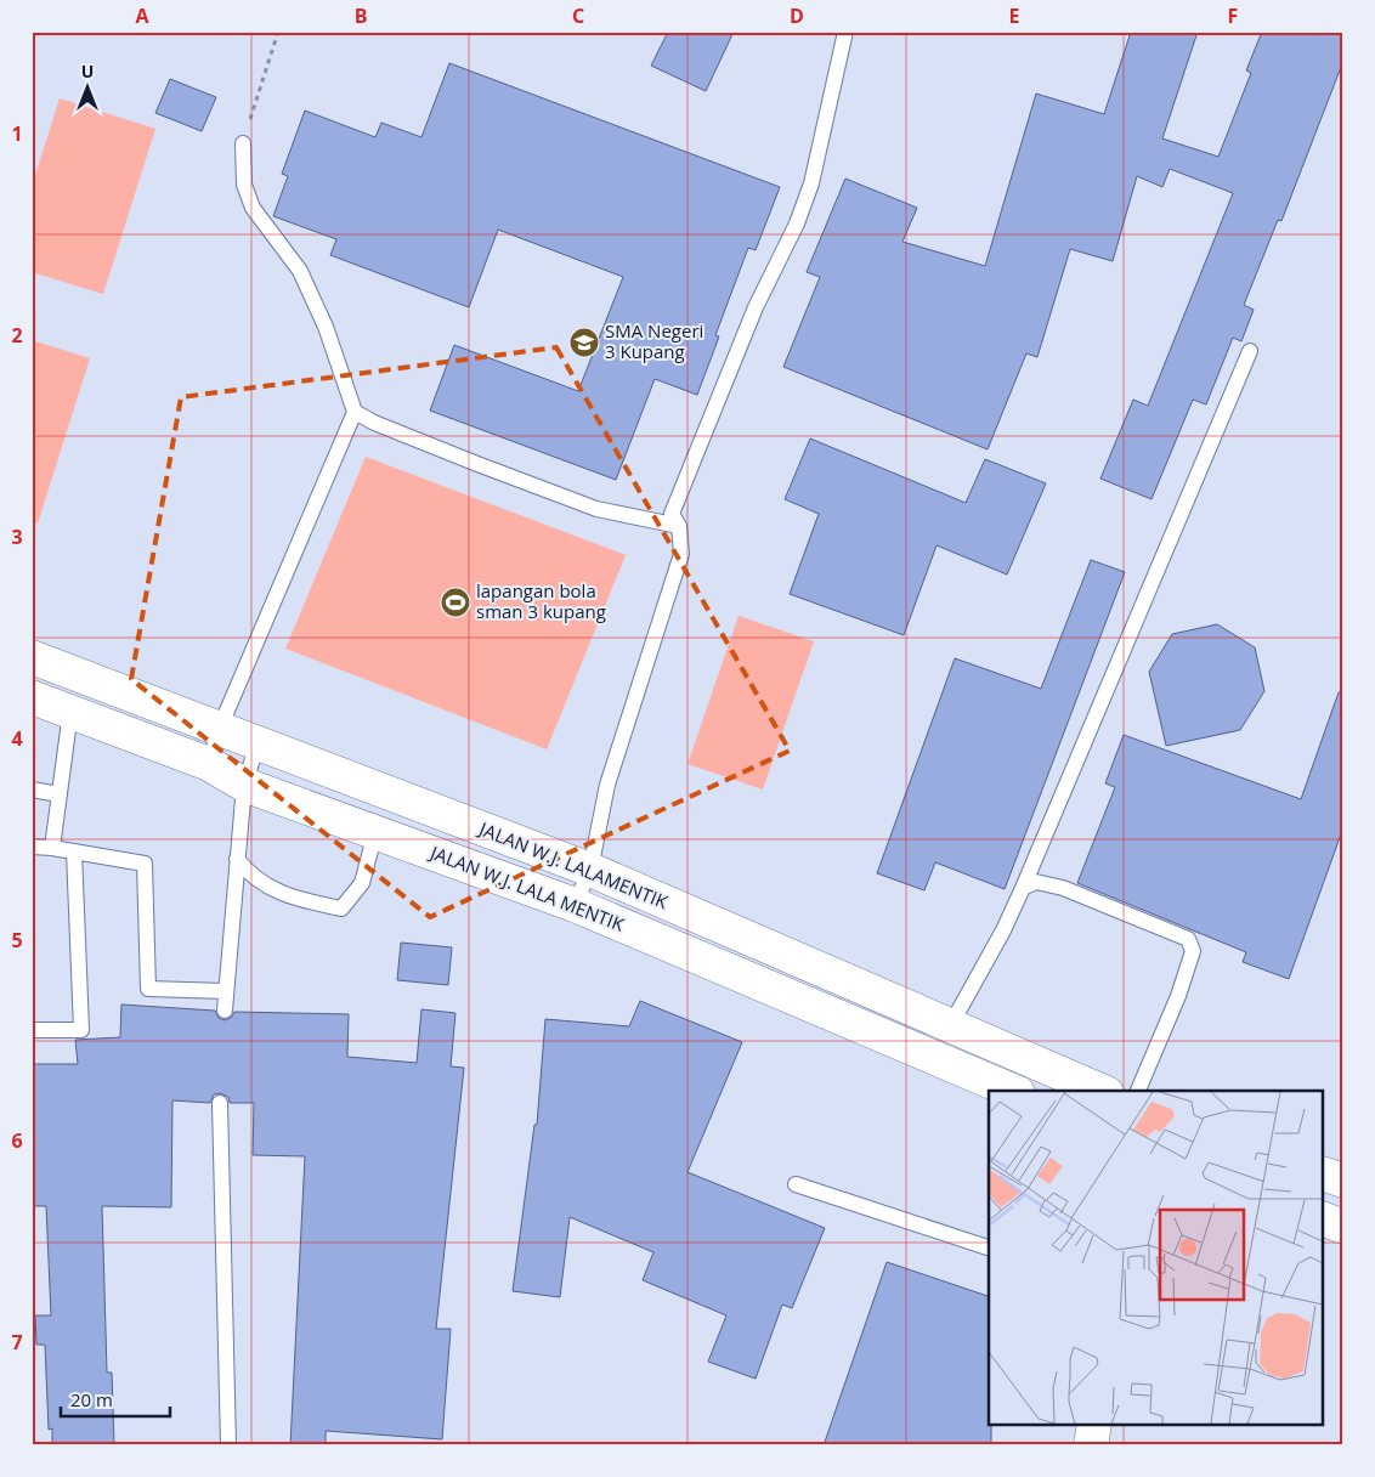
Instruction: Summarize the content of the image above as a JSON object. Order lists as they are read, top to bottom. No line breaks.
{"streets":{"main road":["JALAN W.J. LALAMENTIK","JALAN W.J. LALA MENTIK"]},"places":{"school or university":["SMA Negeri 3 Kupang"],"sports":["lapangan bola sman 3 kupang"]},"scale_bar":"20 m","north":"top","grid":{"columns":["A","B","C","D","E","F"],"rows":["1","2","3","4","5","6","7"]}}
